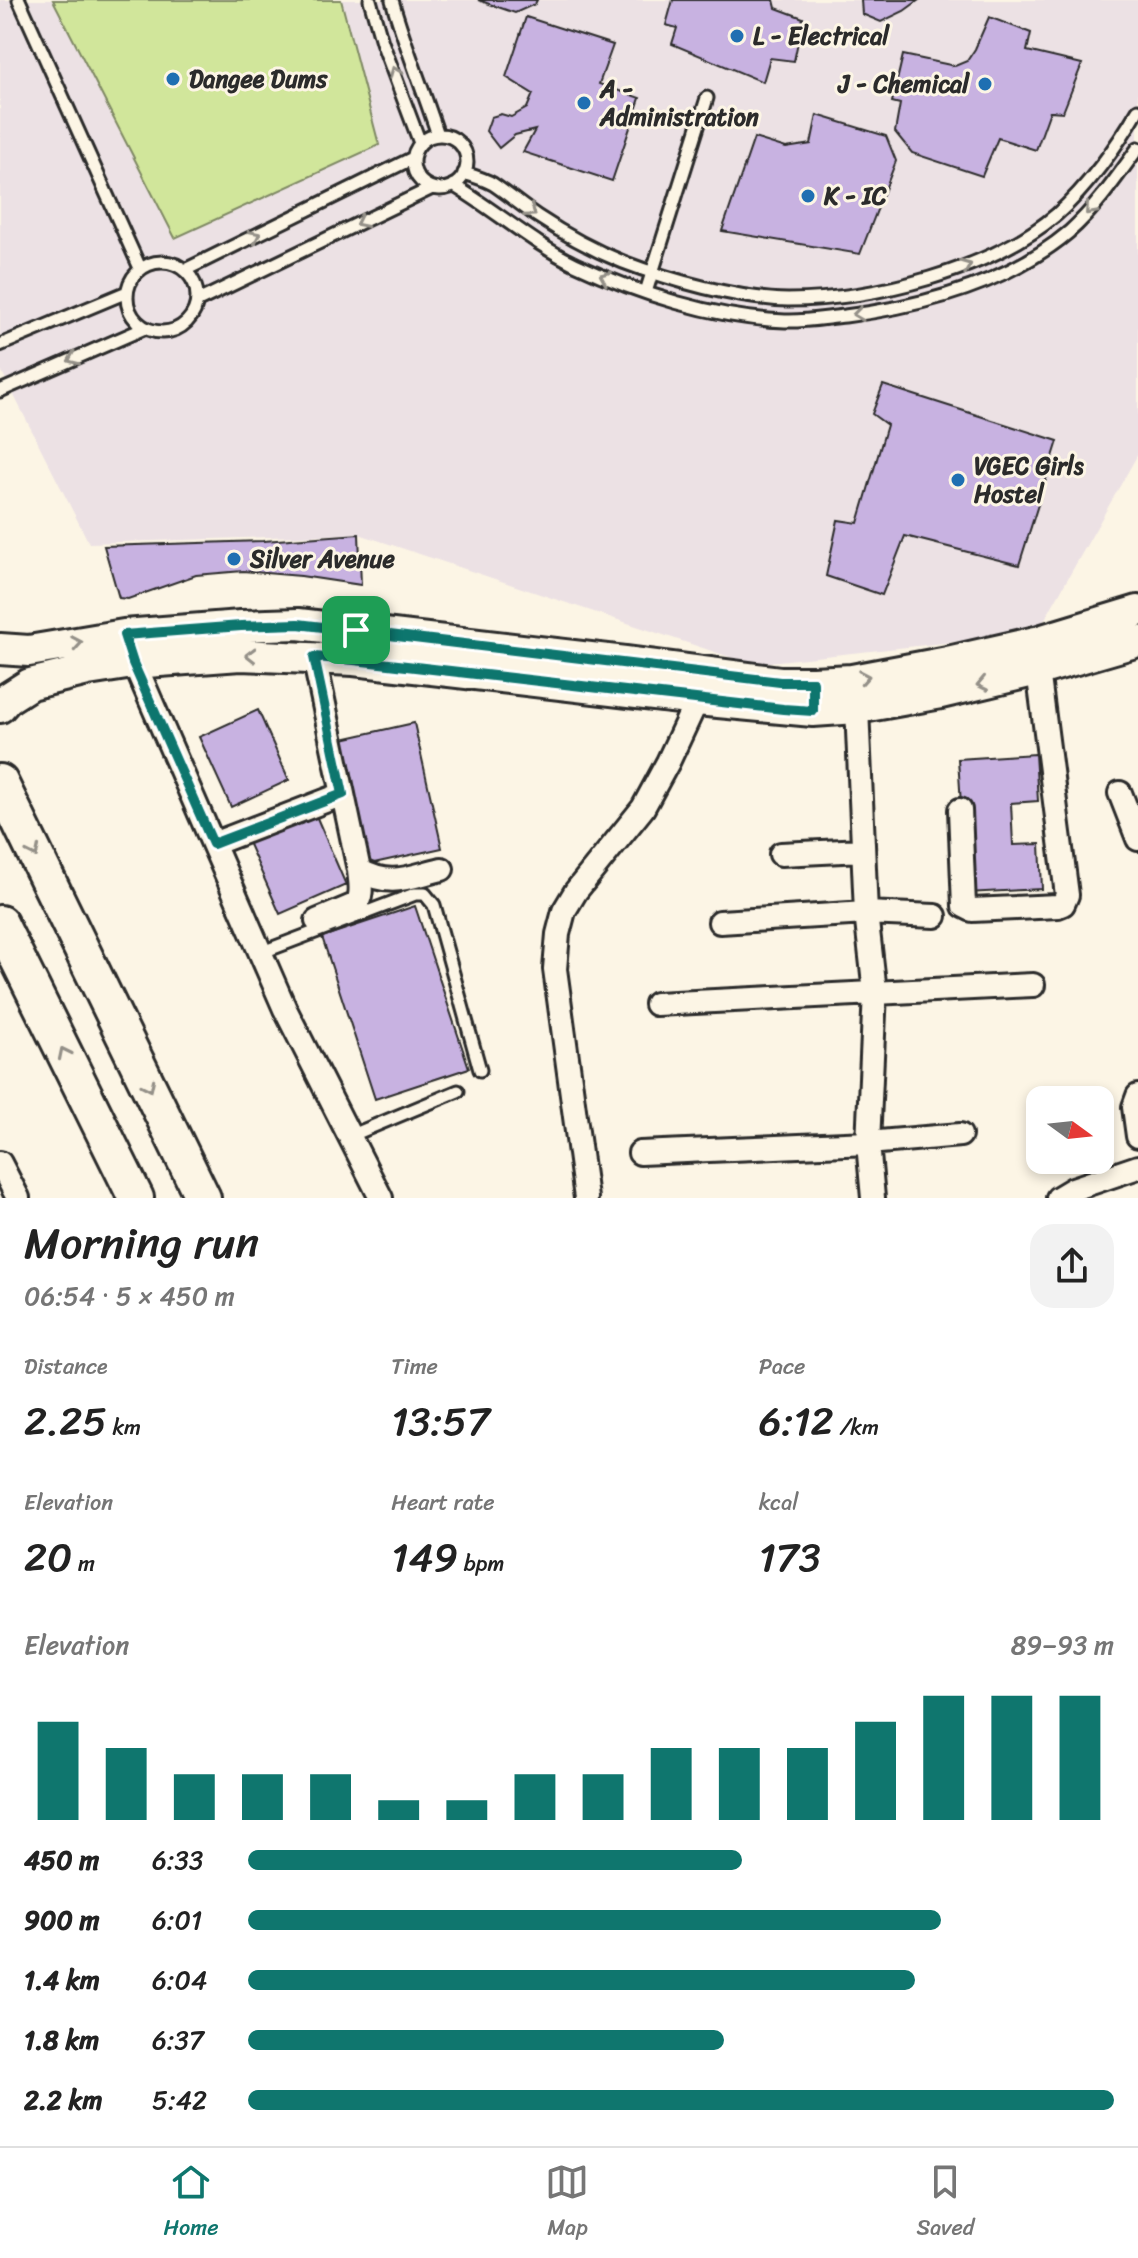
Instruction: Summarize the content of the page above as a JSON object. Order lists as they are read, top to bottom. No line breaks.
{"places":["L - Electrical","Dangee Dums","J - Chemical","A - Administration","K - IC","VGEC Girls Hostel","Silver Avenue"],"north":"right","page":{"heading":["Morning run","06:54 · 5 × 450 m"],"stats":[["Distance","2.25 km"],["Time","13:57"],["Pace","6:12 /km"],["Elevation","20 m"],["Heart rate","149 bpm"],["kcal","173"]],"chart":["Elevation","89–93 m"],"list":[{"name":"450 m","note":"6:33"},{"name":"900 m","note":"6:01"},{"name":"1.4 km","note":"6:04"},{"name":"1.8 km","note":"6:37"},{"name":"2.2 km","note":"5:42"}],"tabs":["Home","Map","Saved"]}}
